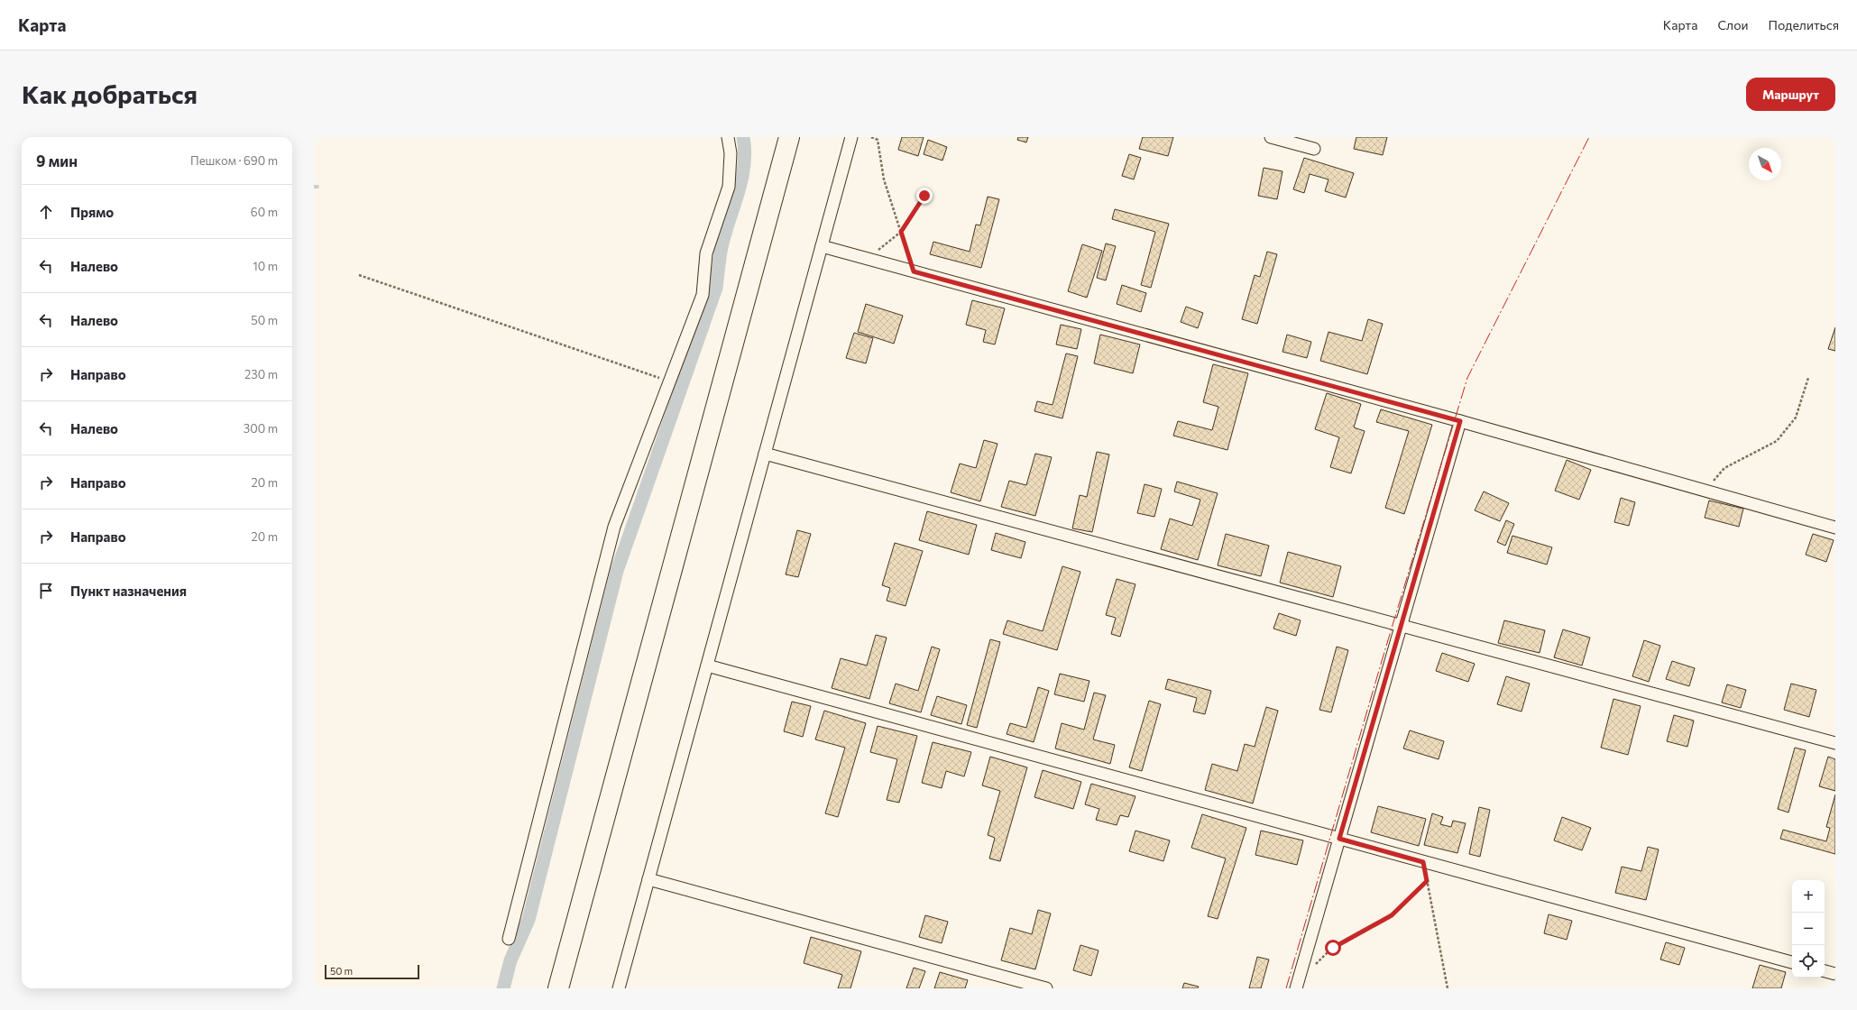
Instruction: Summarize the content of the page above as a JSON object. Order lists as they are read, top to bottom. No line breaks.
{"scale_bar":"50 m","north":"bottom right","page":{"header":"Карта","nav":["Карта","Слои","Поделиться"],"buttons":"Маршрут","title":"Как добраться","heading":["9 мин","Пешком · 690 m"],"list":[["Прямо","60 m"],["Налево","10 m"],["Налево","50 m"],["Направо","230 m"],["Налево","300 m"],["Направо","20 m"],["Направо","20 m"],"Пункт назначения"],"map_buttons":["+","−"],"scale":"50 m"}}
